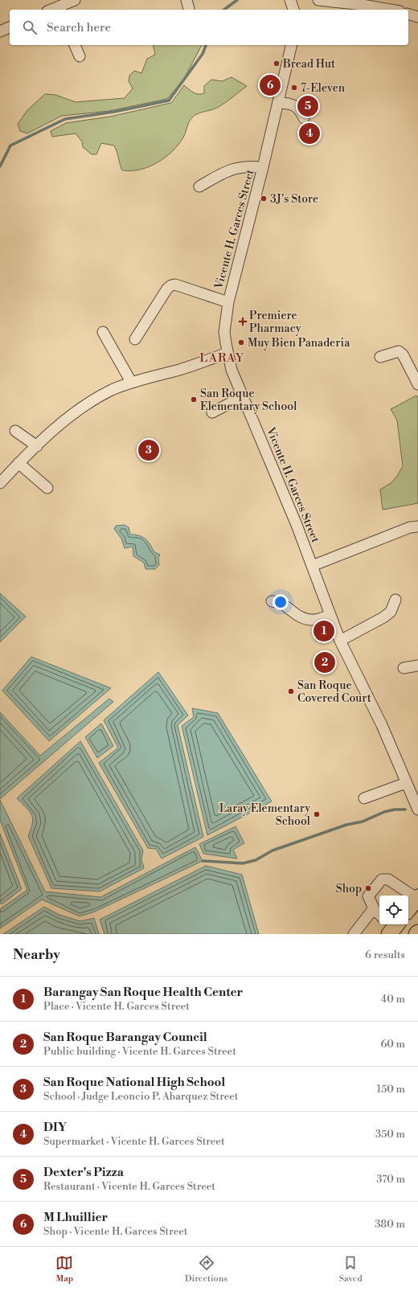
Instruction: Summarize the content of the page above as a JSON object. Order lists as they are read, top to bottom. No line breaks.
{"streets":{"street":["Vicente H. Garces Street"]},"districts":["LARAY"],"places":{"other":["Bread Hut","7-Eleven","3J's Store","Muy Bien Panaderia","San Roque Elementary School","San Roque Covered Court","Laray Elementary School","Shop"],"health":["Premiere Pharmacy"]},"page":{"search":"Search here","pins":["6","5","4","3","1","2"],"heading":["Nearby","6 results"],"list":[{"mark":"1","name":"Barangay San Roque Health Center","note":"Place · Vicente H. Garces Street","value":"40 m"},{"mark":"2","name":"San Roque Barangay Council","note":"Public building · Vicente H. Garces Street","value":"60 m"},{"mark":"3","name":"San Roque National High School","note":"School · Judge Leoncio P. Abarquez Street","value":"150 m"},{"mark":"4","name":"DIY","note":"Supermarket · Vicente H. Garces Street","value":"350 m"},{"mark":"5","name":"Dexter's Pizza","note":"Restaurant · Vicente H. Garces Street","value":"370 m"},{"mark":"6","name":"M Lhuillier","note":"Shop · Vicente H. Garces Street","value":"380 m"}],"nav":["Map","Directions","Saved"]}}
